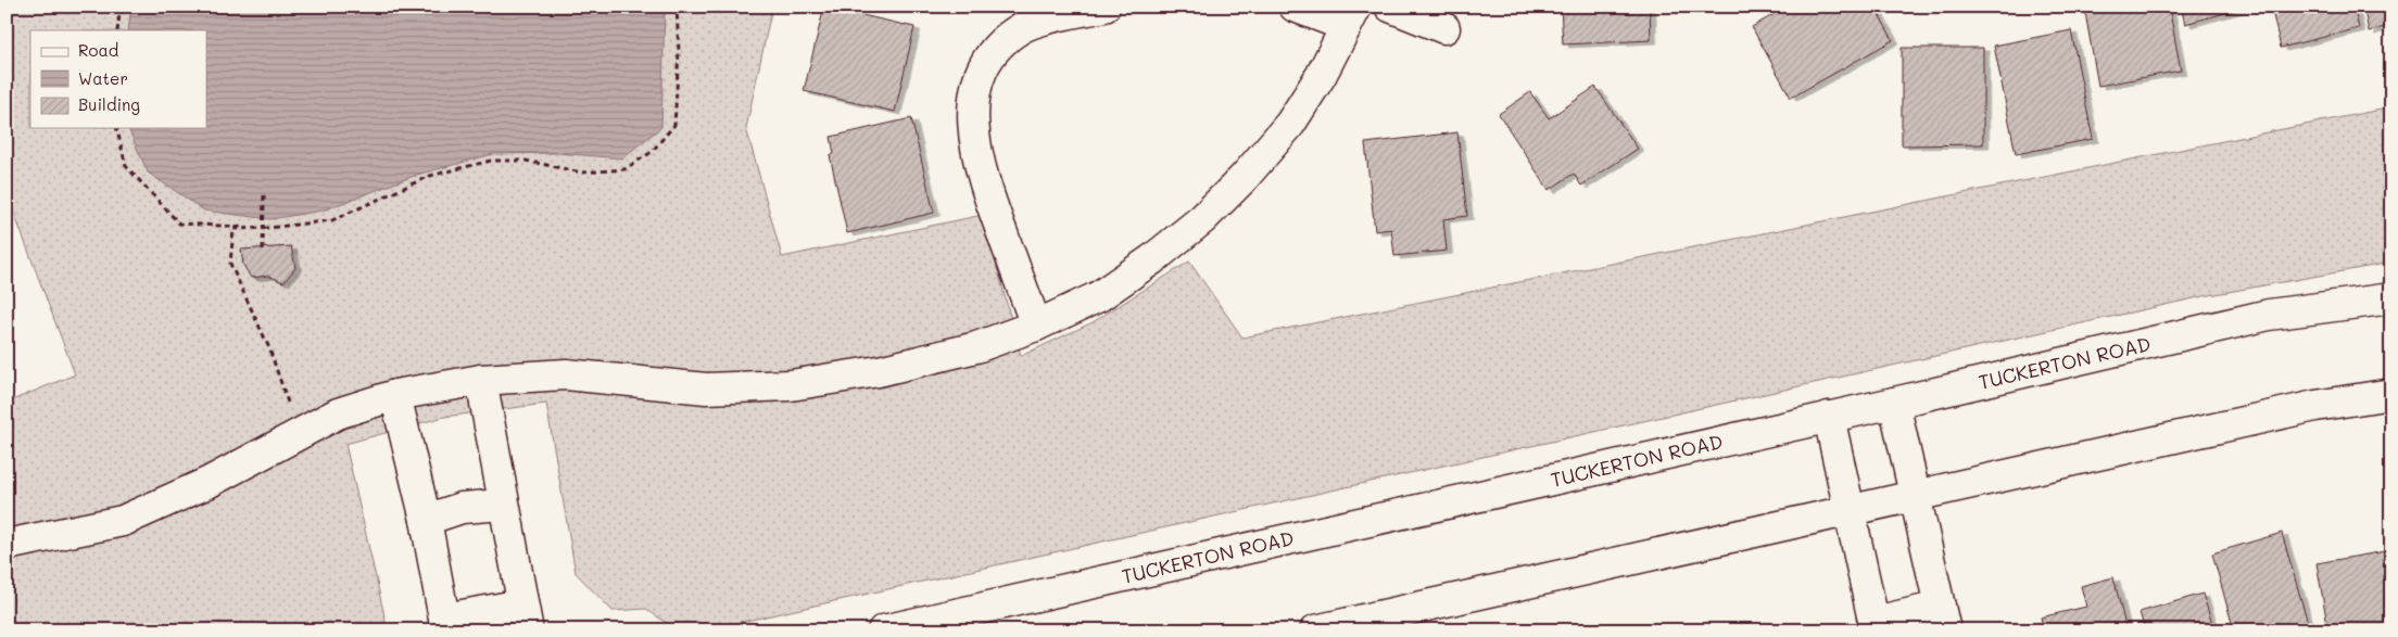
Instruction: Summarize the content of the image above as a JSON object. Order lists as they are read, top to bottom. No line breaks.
{"streets":{"street":["TUCKERTON ROAD"]},"legend":["Road","Water","Building"]}
